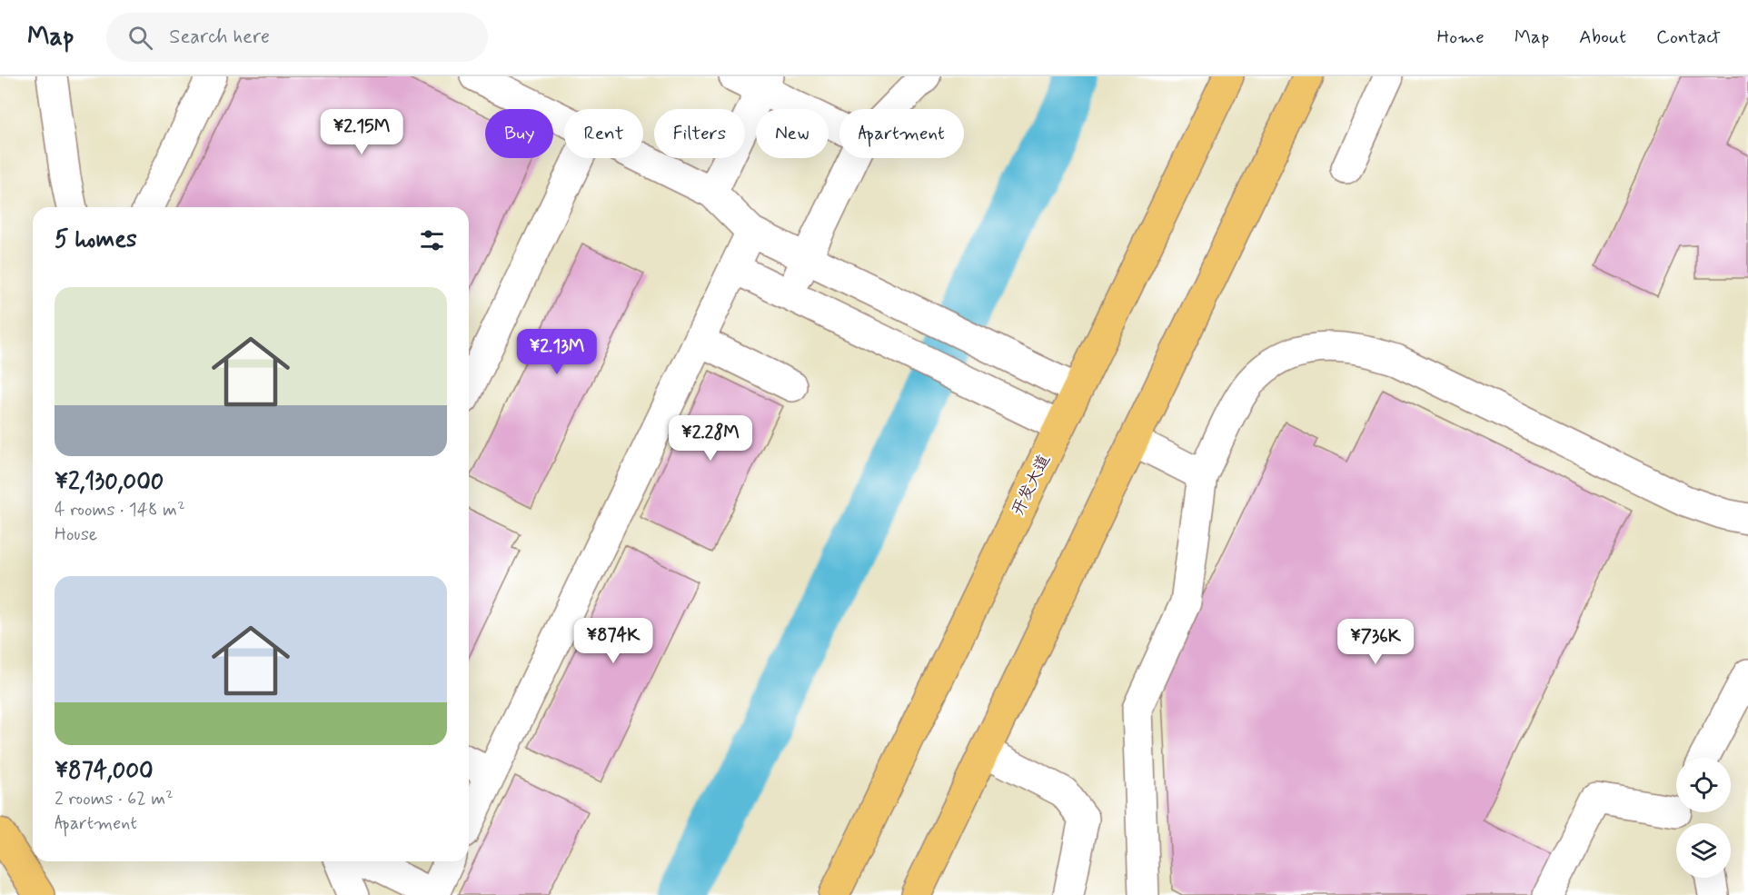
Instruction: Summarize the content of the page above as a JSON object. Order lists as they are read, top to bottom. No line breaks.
{"streets":{"main road":["开发大道"]},"page":{"header":"Map","search":"Search here","nav":["Home","Map","About","Contact"],"price":["¥2.15M","¥2.13M","¥2.28M","¥874K","¥736K"],"chip":["Buy","Rent","Filters","New","Apartment"],"heading":"5 homes","list":[{"name":"¥2,130,000","note":"4 rooms · 148 m² · House"},{"name":"¥874,000","note":"2 rooms · 62 m² · Apartment"}]}}
